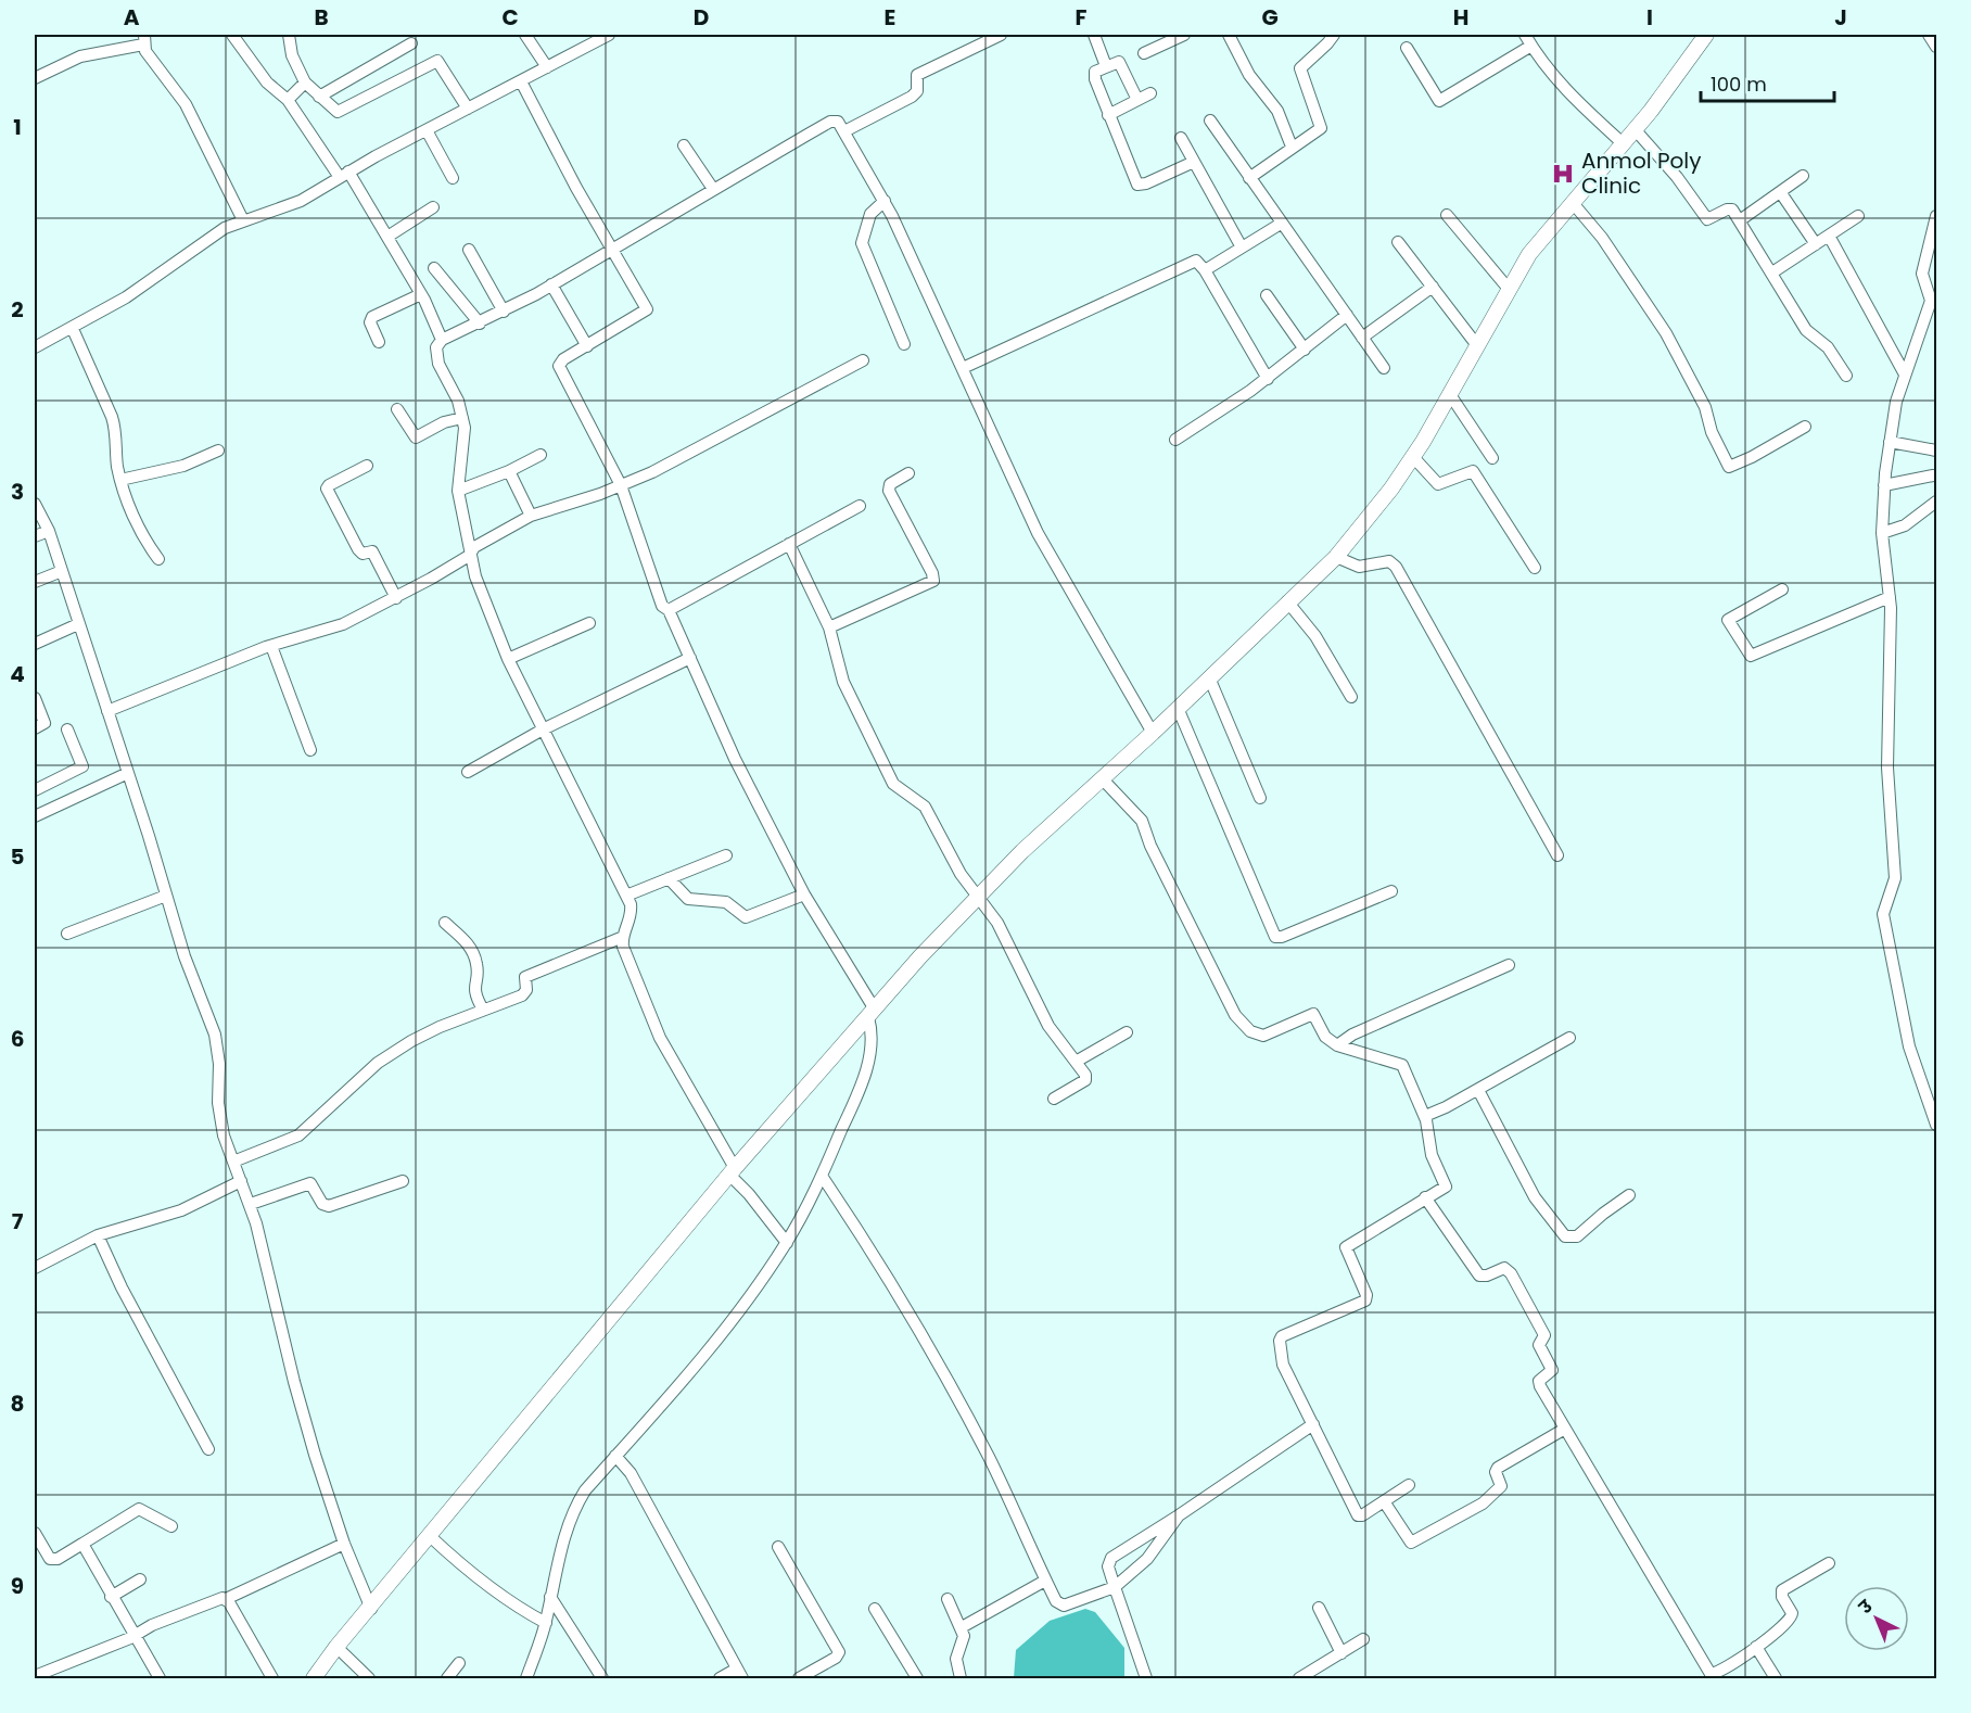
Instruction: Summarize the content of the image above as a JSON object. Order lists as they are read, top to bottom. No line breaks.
{"places":{"hospital":["Anmol Poly Clinic"]},"scale_bar":"100 m","north":"top left","grid":{"columns":["A","B","C","D","E","F","G","H","I","J"],"rows":["1","2","3","4","5","6","7","8","9"]}}
